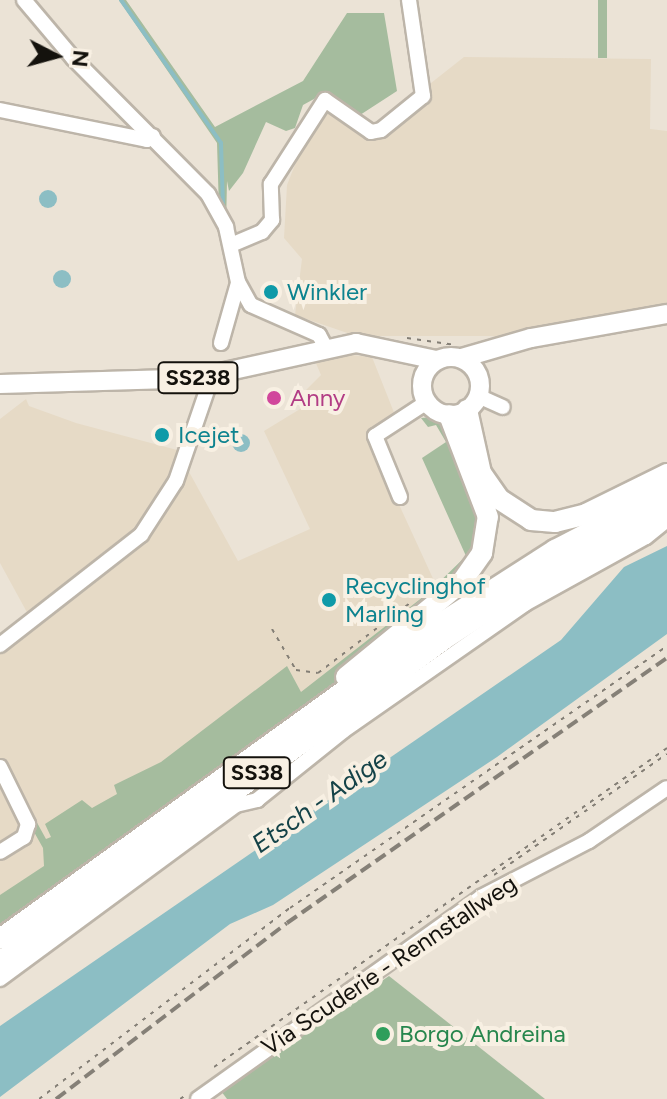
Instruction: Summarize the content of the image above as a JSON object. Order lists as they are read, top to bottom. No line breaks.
{"streets":{"highway":["SS38"],"main road":["SS238"],"street":["Via Scuderie - Rennstallweg"]},"water":["Etsch - Adige"],"places":["Winkler","Anny","Icejet","Recyclinghof Marling","Borgo Andreina"],"north":"right"}
